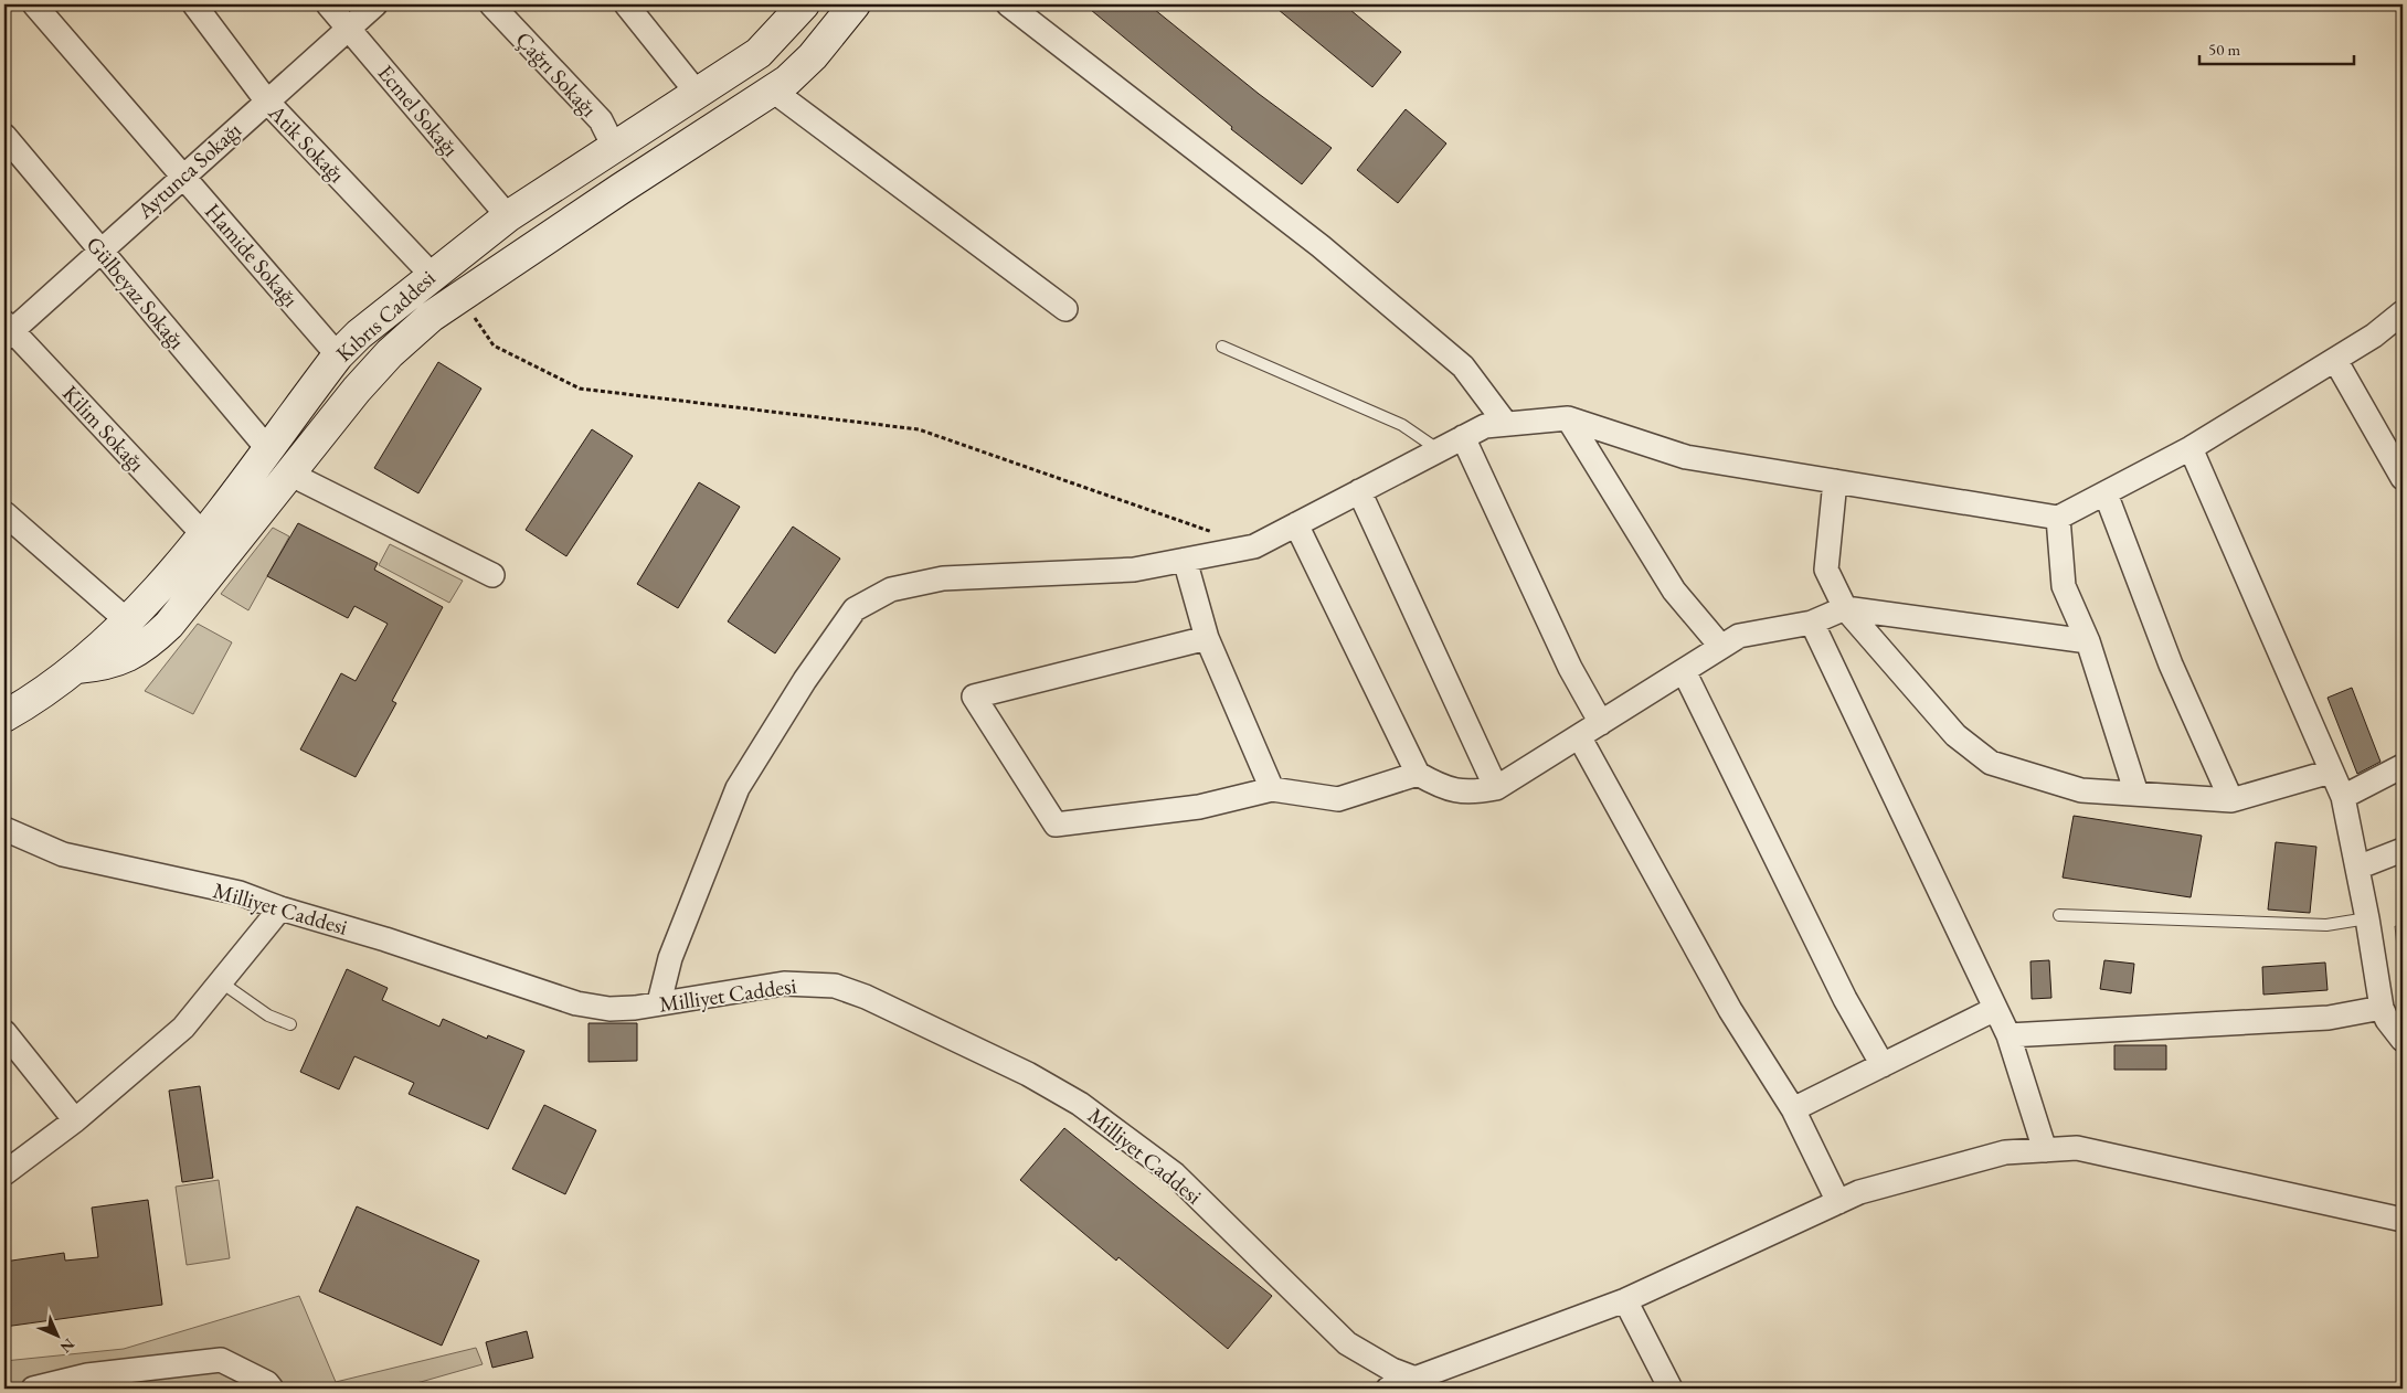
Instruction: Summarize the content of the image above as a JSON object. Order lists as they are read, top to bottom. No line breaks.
{"streets":{"main road":["Kıbrıs Caddesi"],"street":["Çağrı Sokağı","Ecmel Sokağı","Atik Sokağı","Aytunca Sokağı","Hamide Sokağı","Gülbeyaz Sokağı","Kilim Sokağı","Milliyet Caddesi"]},"crossings":[["Çağrı Sokağı","Kıbrıs Caddesi"],["Ecmel Sokağı","Aytunca Sokağı"],["Ecmel Sokağı","Kıbrıs Caddesi"],["Atik Sokağı","Aytunca Sokağı"],["Atik Sokağı","Kıbrıs Caddesi"],["Aytunca Sokağı","Hamide Sokağı"],["Aytunca Sokağı","Gülbeyaz Sokağı"],["Aytunca Sokağı","Kilim Sokağı"],["Hamide Sokağı","Kıbrıs Caddesi"],["Gülbeyaz Sokağı","Kıbrıs Caddesi"],["Kıbrıs Caddesi","Kilim Sokağı"]],"scale_bar":"50 m","north":"bottom right"}
